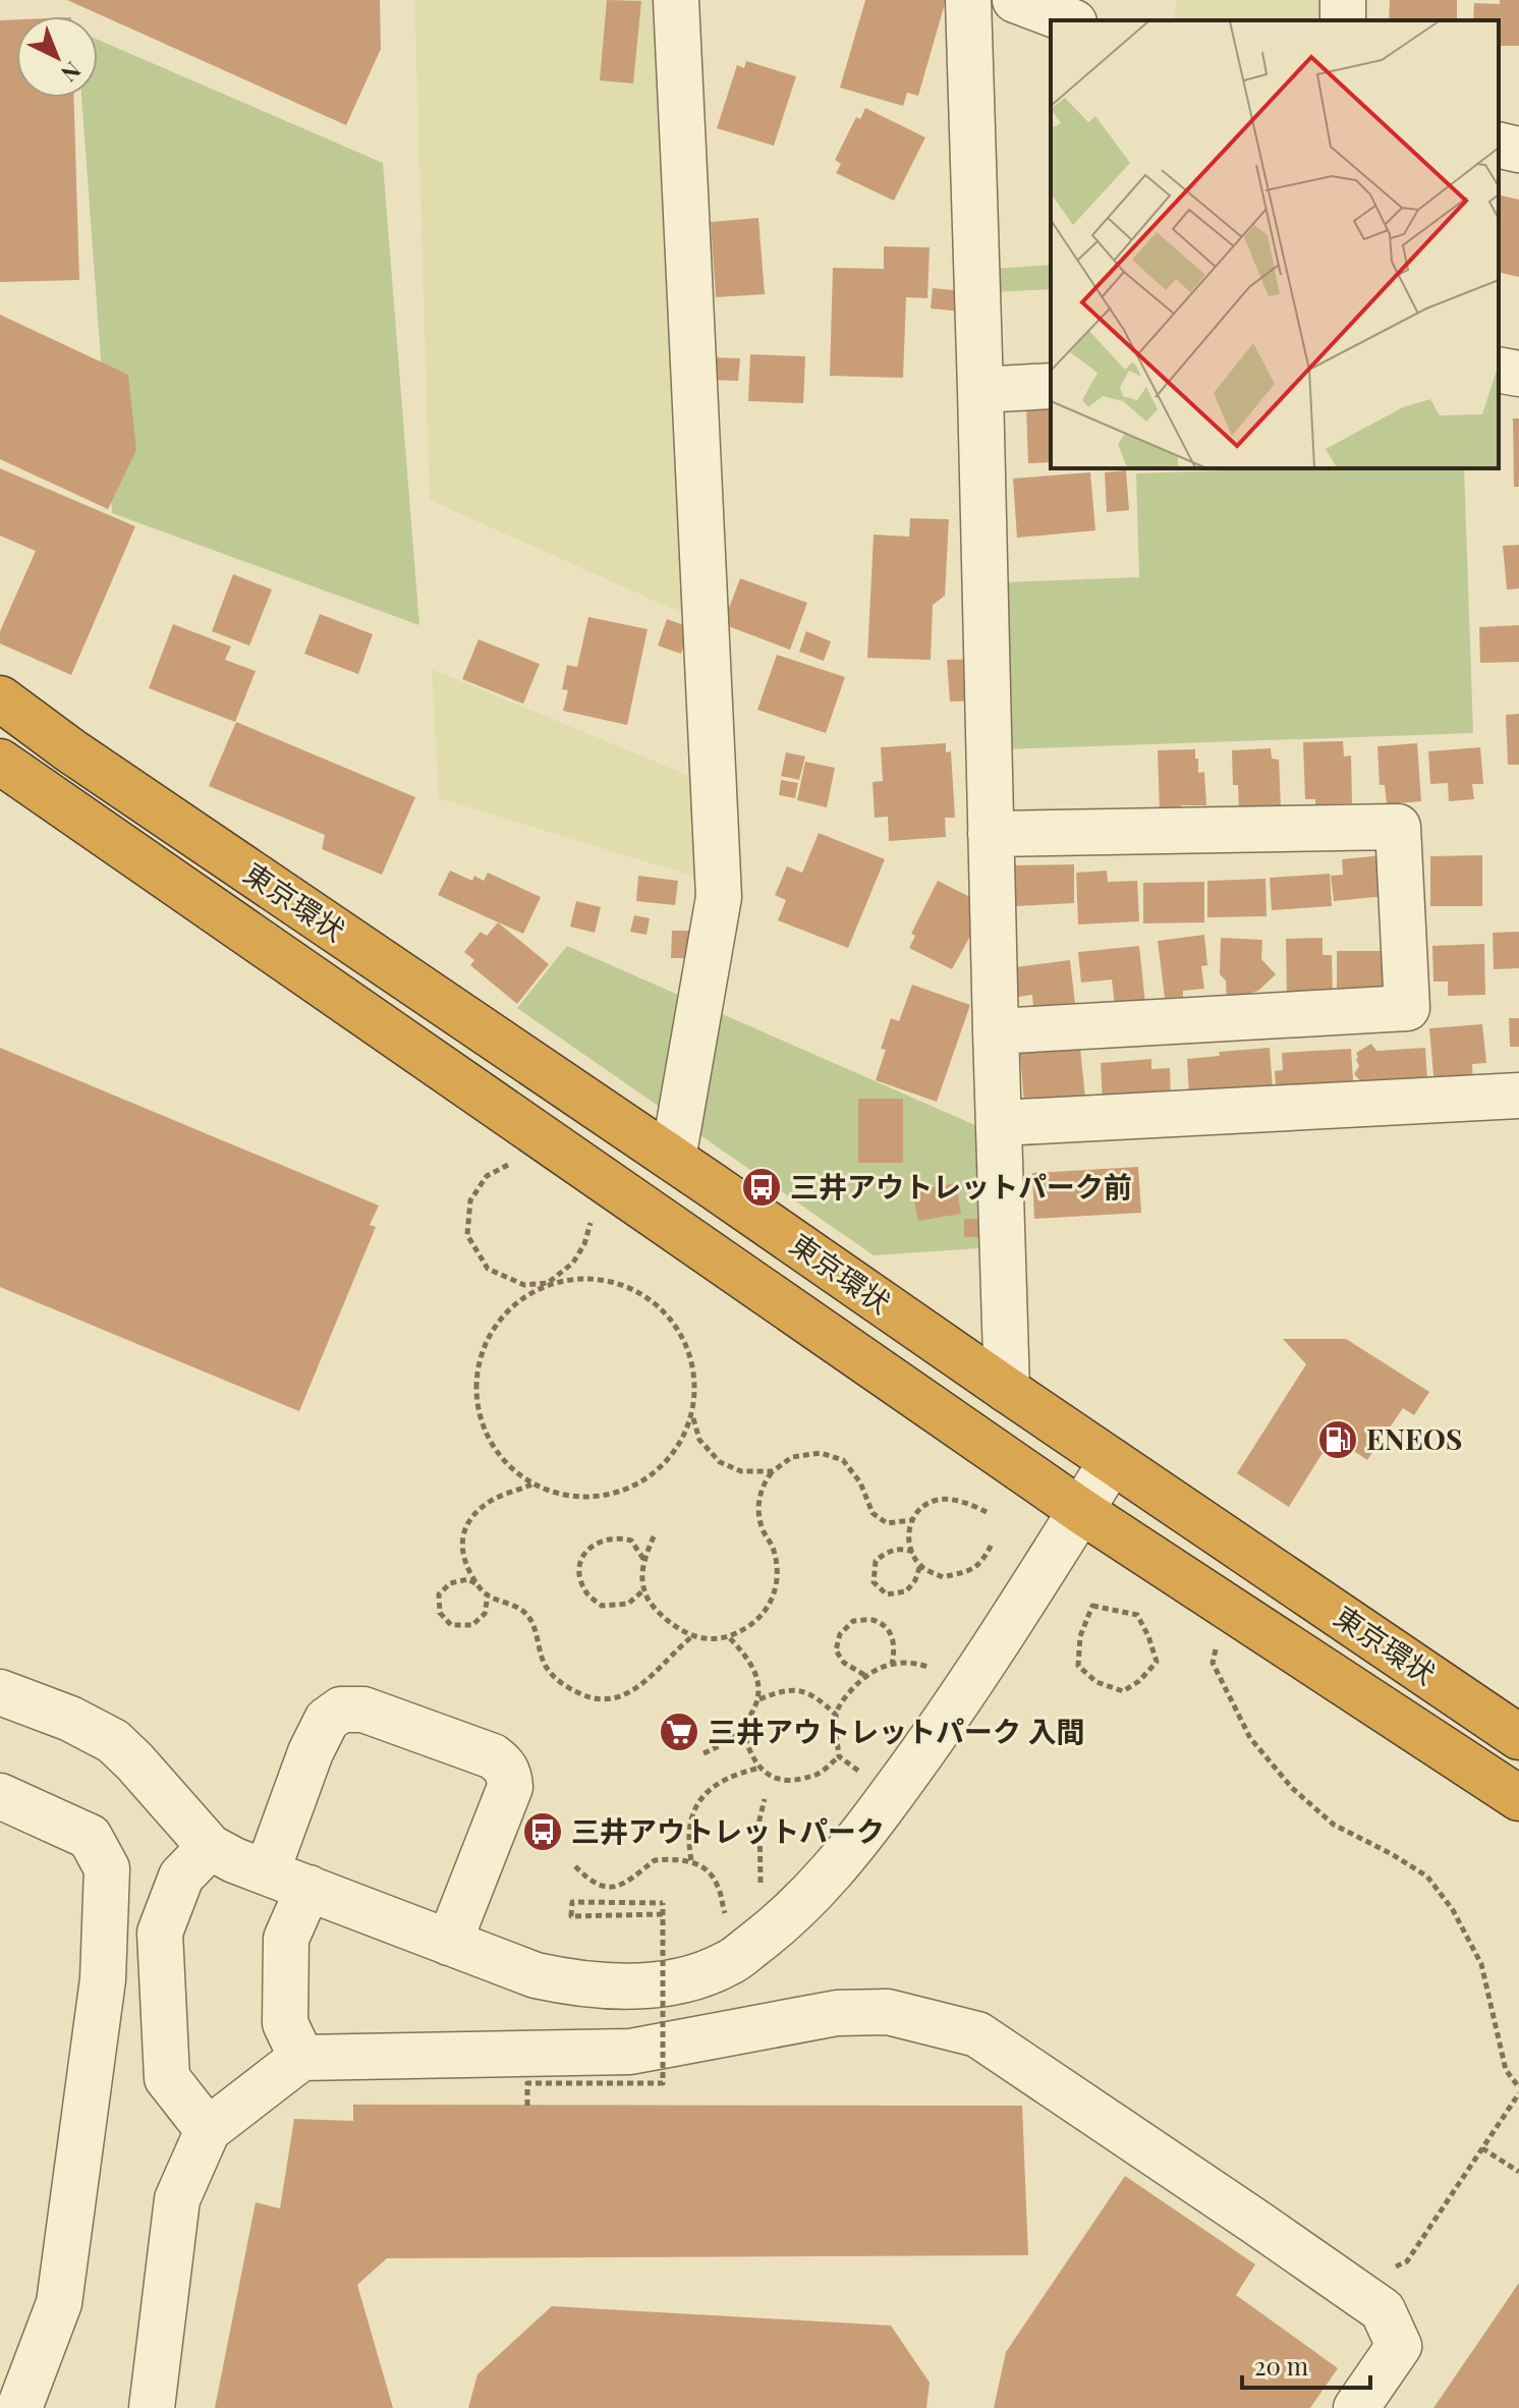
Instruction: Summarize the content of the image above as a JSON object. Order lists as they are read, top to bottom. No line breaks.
{"streets":{"highway":["東京環状"]},"places":{"bus stop":["三井アウトレットパーク前","三井アウトレットパーク"],"fuel station":["ENEOS"],"supermarket":["三井アウトレットパーク 入間"]},"scale_bar":"20 m","north":"bottom right"}
